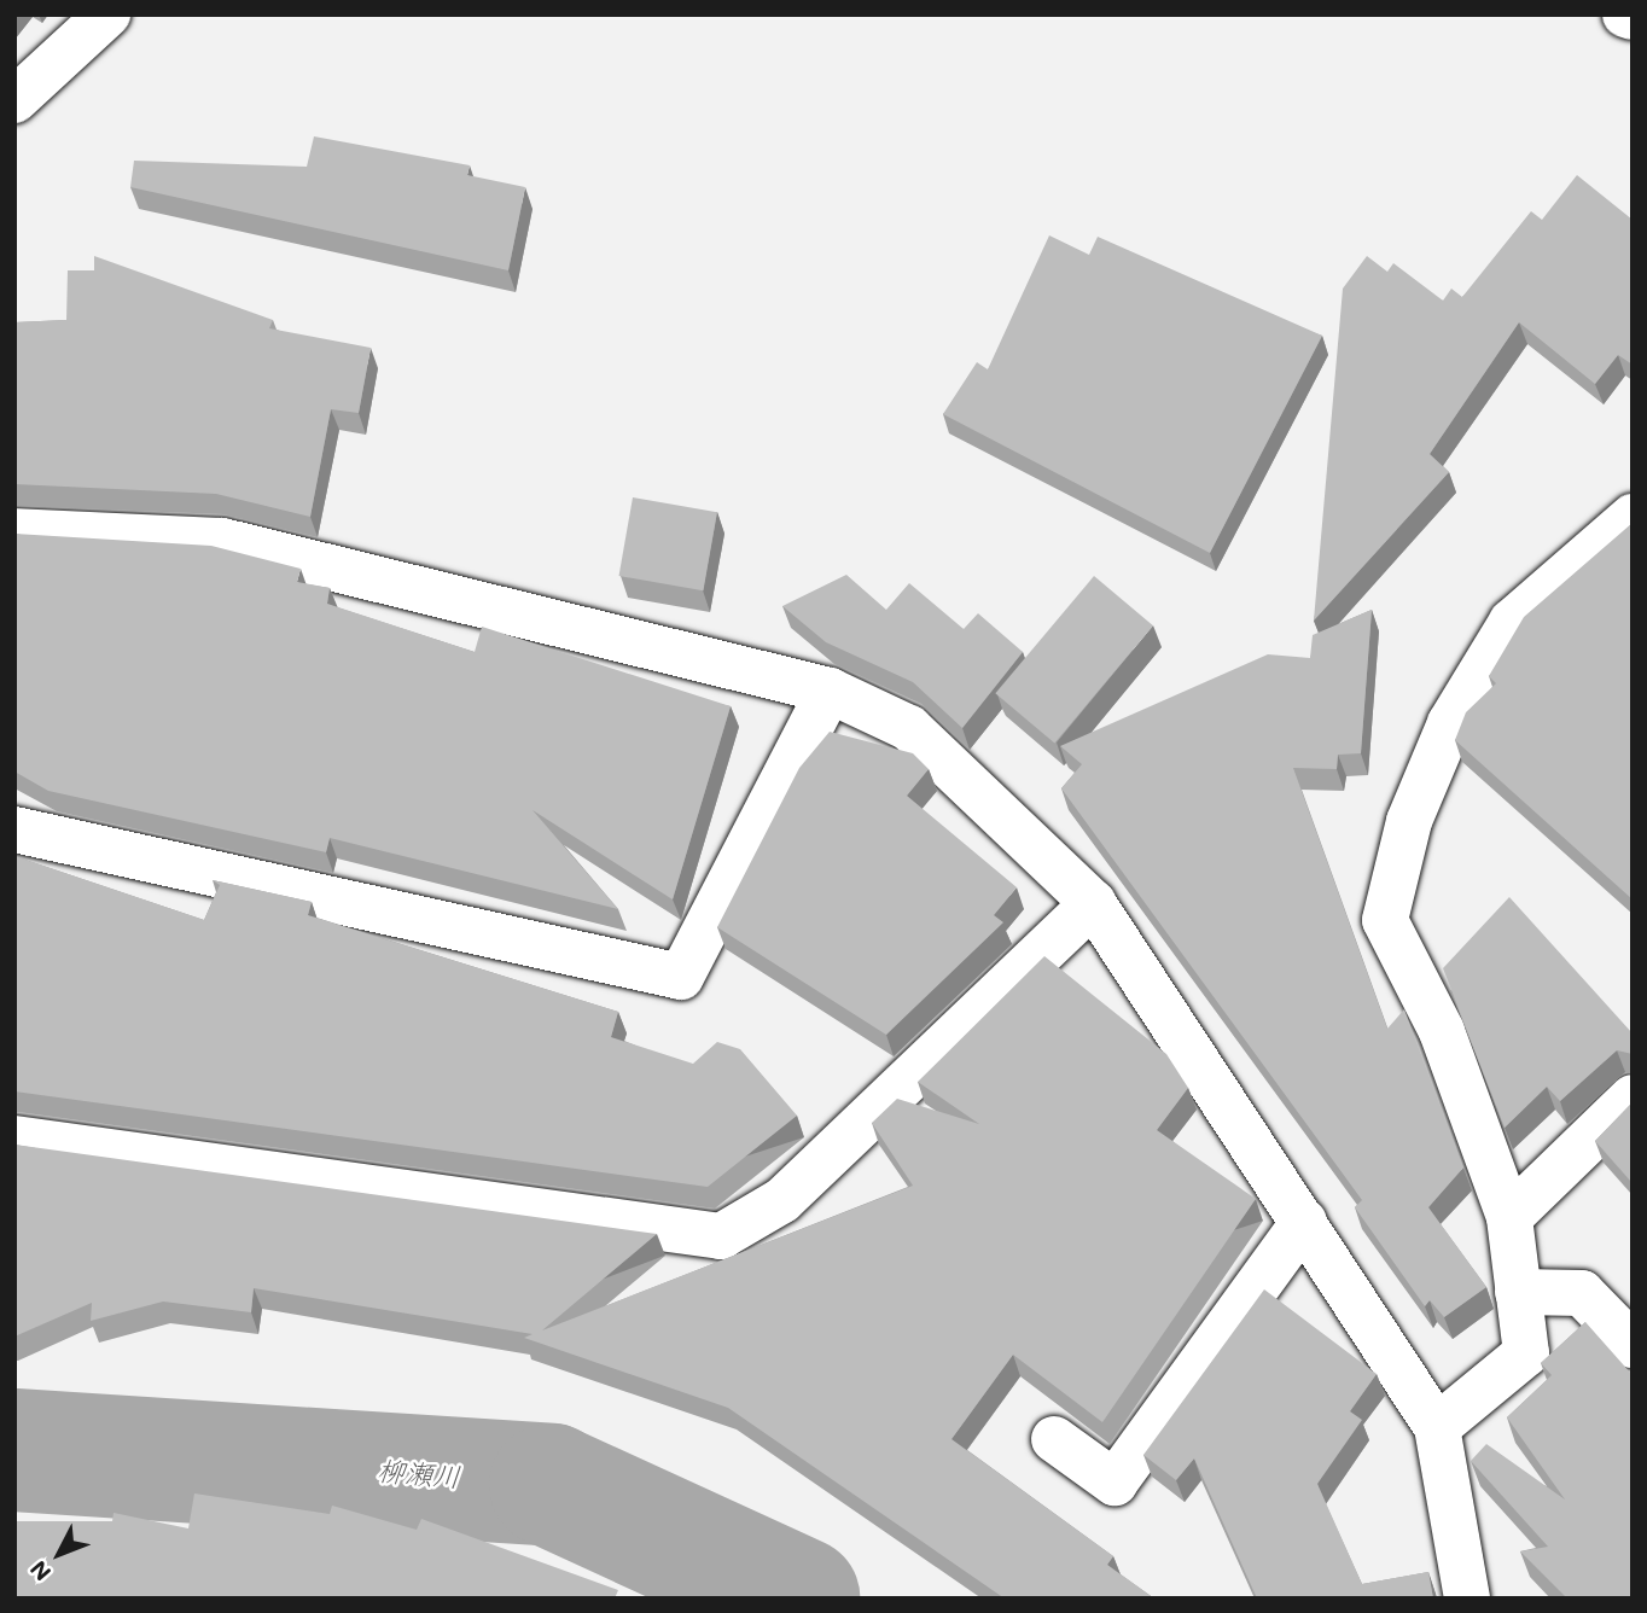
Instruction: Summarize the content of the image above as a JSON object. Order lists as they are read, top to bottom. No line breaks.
{"water":["柳瀬川"],"north":"bottom left"}
